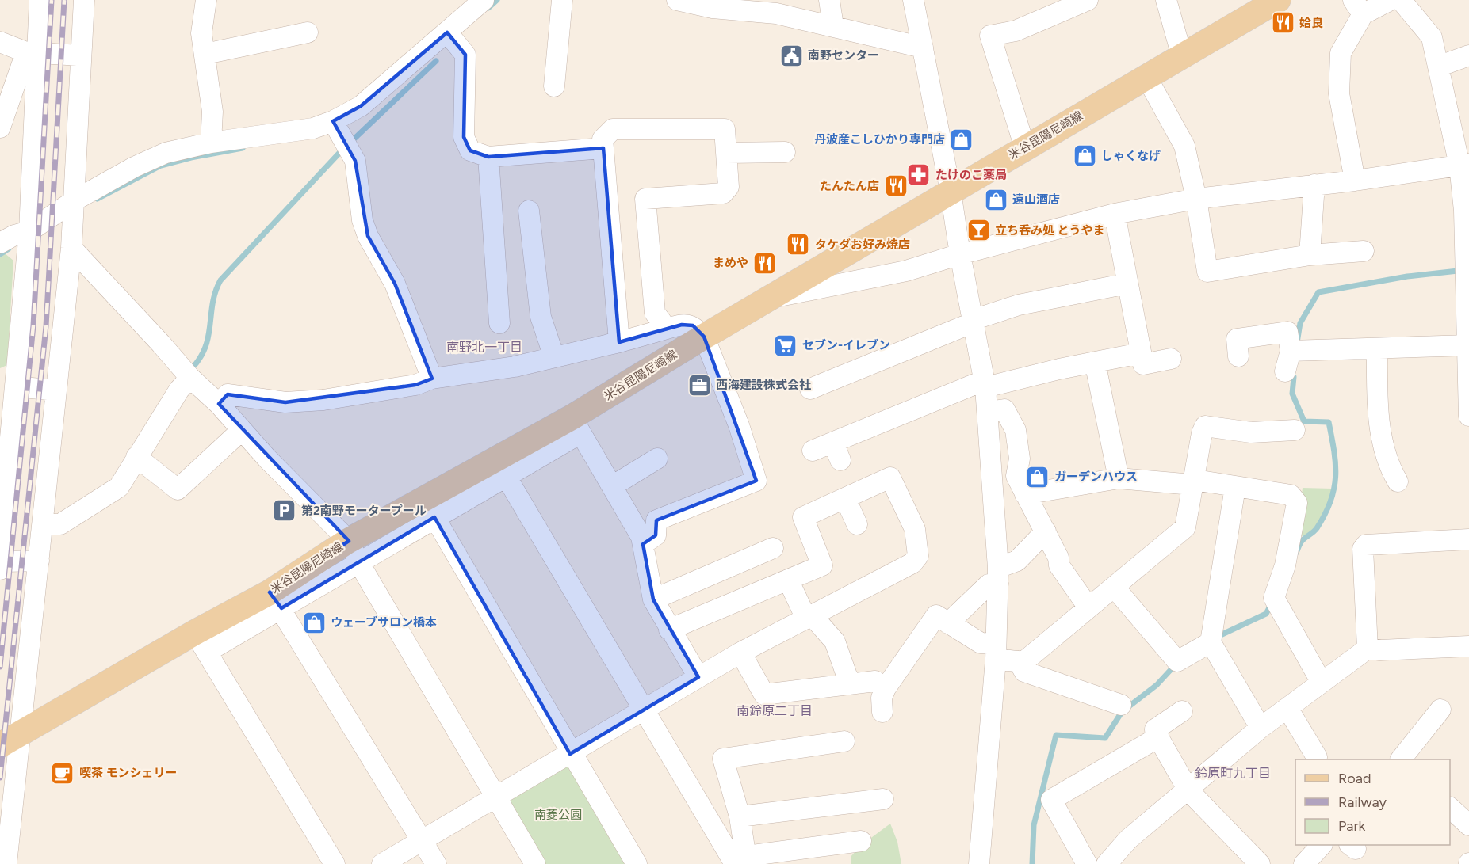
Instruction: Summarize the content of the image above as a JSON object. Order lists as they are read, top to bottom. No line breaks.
{"streets":{"main road":["米谷昆陽尼崎線"]},"districts":["南野北一丁目","南鈴原二丁目","鈴原町九丁目"],"parks":["南菱公園"],"places":{"restaurant":["姶良","たんたん店","タケダお好み焼店","まめや"],"public building":["南野センター"],"shop":["丹波産こしひかり専門店","しゃくなげ","遠山酒店","ガーデンハウス","ウェーブサロン橋本"],"pharmacy":["たけのこ薬局"],"bar":["立ち呑み処 とうやま"],"supermarket":["セブン-イレブン"],"office":["西海建設株式会社"],"parking":["第2南野モータープール"],"cafe":["喫茶 モンシェリー"]},"legend":["Road","Railway","Park"]}
